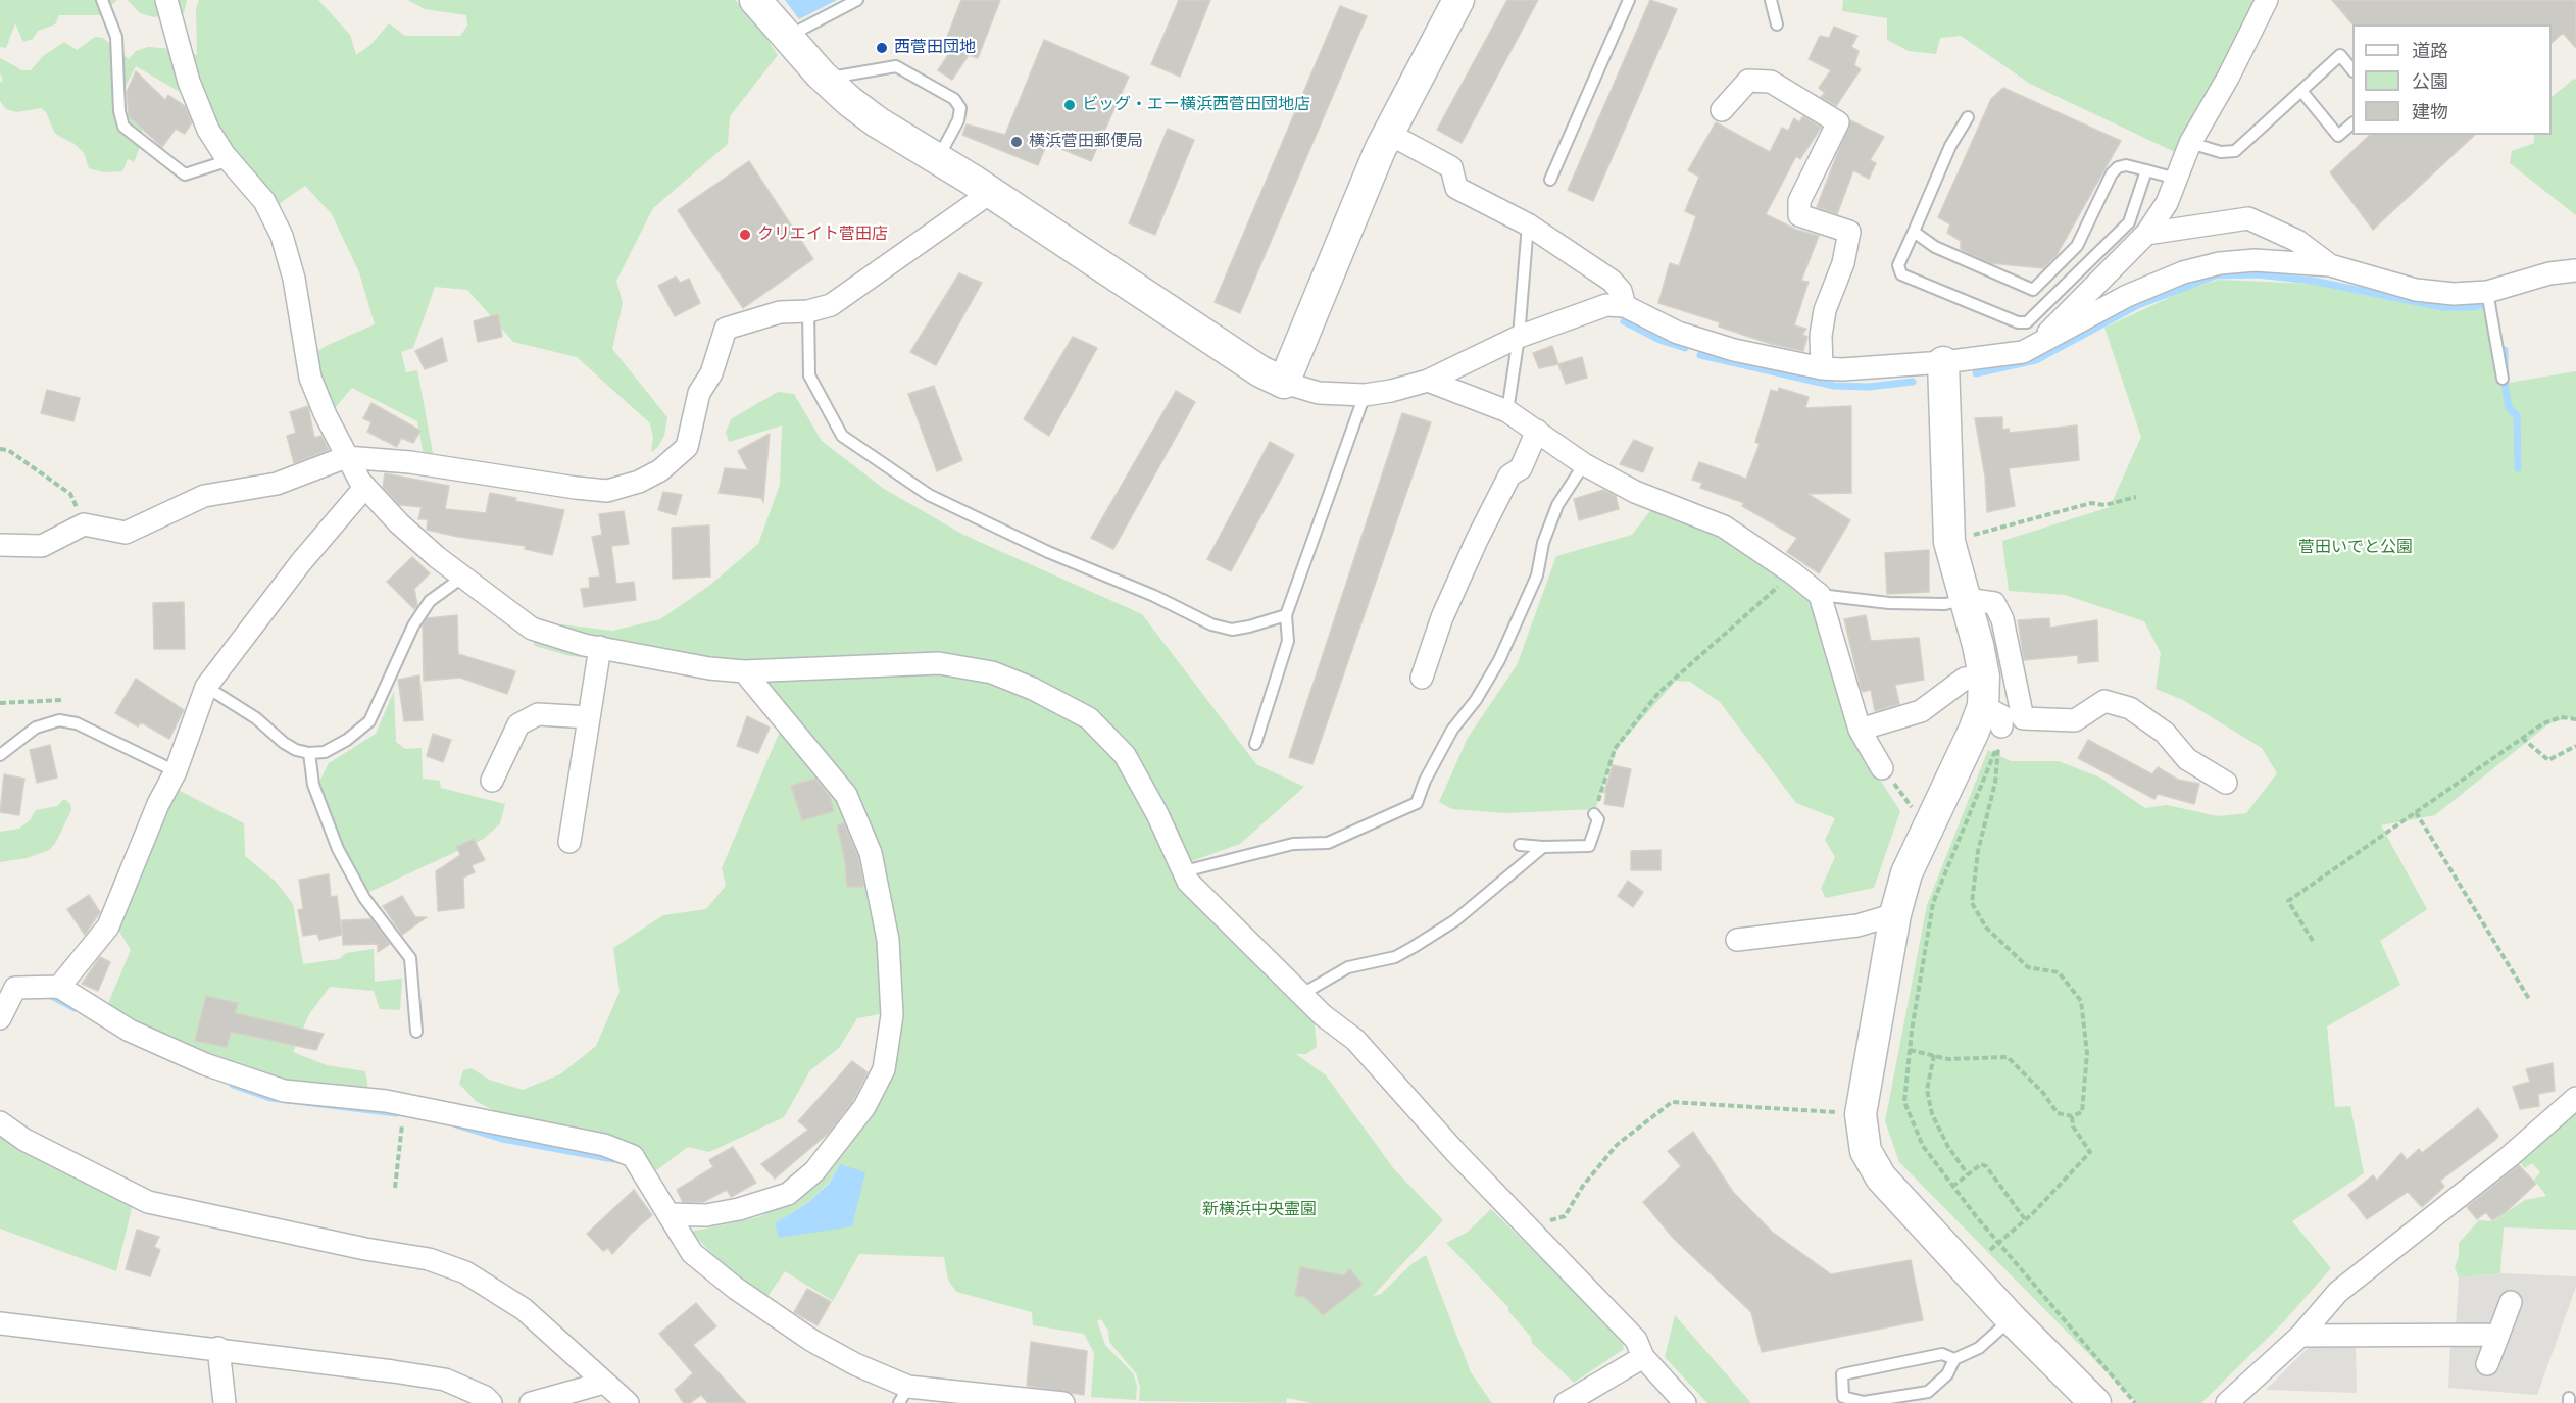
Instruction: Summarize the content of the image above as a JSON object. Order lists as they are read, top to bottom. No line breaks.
{"parks":["菅田いでと公園","新横浜中央霊園"],"places":["西菅田団地","ビッグ・エー横浜西菅田団地店","横浜菅田郵便局","クリエイト菅田店"],"legend":["道路","公園","建物"]}
